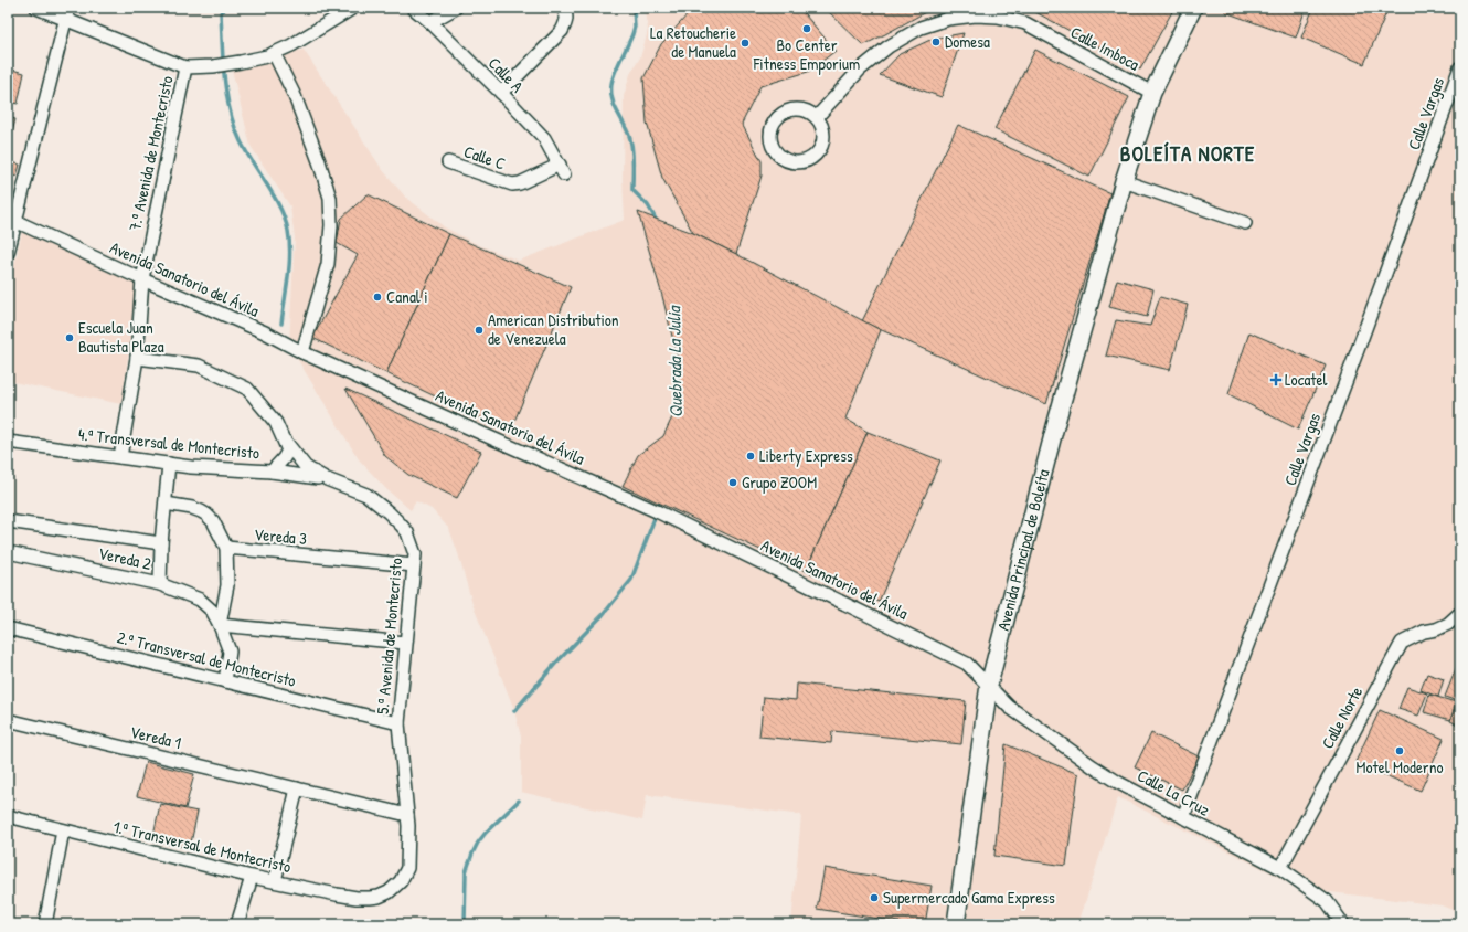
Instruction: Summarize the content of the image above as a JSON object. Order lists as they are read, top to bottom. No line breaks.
{"streets":{"street":["Calle Imboca","Calle A","Calle Vargas","7.ª Avenida de Montecristo","Calle C","Avenida Sanatorio del Ávila","4.ª Transversal de Montecristo","Vereda 3","Avenida Principal de Boleíta","Vereda 2","5.ª Avenida de Montecristo","2.ª Transversal de Montecristo","Calle Norte","Vereda 1","Calle La Cruz","1.ª Transversal de Montecristo"]},"crossings":[["Calle Imboca","Avenida Principal de Boleíta"],["Calle A","Calle C"],["Calle Vargas","Calle La Cruz"],["7.ª Avenida de Montecristo","Avenida Sanatorio del Ávila"],["7.ª Avenida de Montecristo","4.ª Transversal de Montecristo"],["7.ª Avenida de Montecristo","5.ª Avenida de Montecristo"],["Avenida Sanatorio del Ávila","Avenida Principal de Boleíta"],["Avenida Sanatorio del Ávila","Calle La Cruz"],["4.ª Transversal de Montecristo","5.ª Avenida de Montecristo"],["Vereda 3","5.ª Avenida de Montecristo"],["Avenida Principal de Boleíta","Calle La Cruz"],["Vereda 2","2.ª Transversal de Montecristo"],["5.ª Avenida de Montecristo","2.ª Transversal de Montecristo"],["5.ª Avenida de Montecristo","Vereda 1"],["5.ª Avenida de Montecristo","1.ª Transversal de Montecristo"],["Calle Norte","Calle La Cruz"]],"districts":["BOLEÍTA NORTE"],"water":["Quebrada La Julia"],"places":{"other":["Bo Center Fitness Emporium","Domesa","La Retoucherie de Manuela","Canal i","American Distribution de Venezuela","Escuela Juan Bautista Plaza","Liberty Express","Grupo ZOOM","Motel Moderno","Supermercado Gama Express"],"health":["Locatel"]}}
